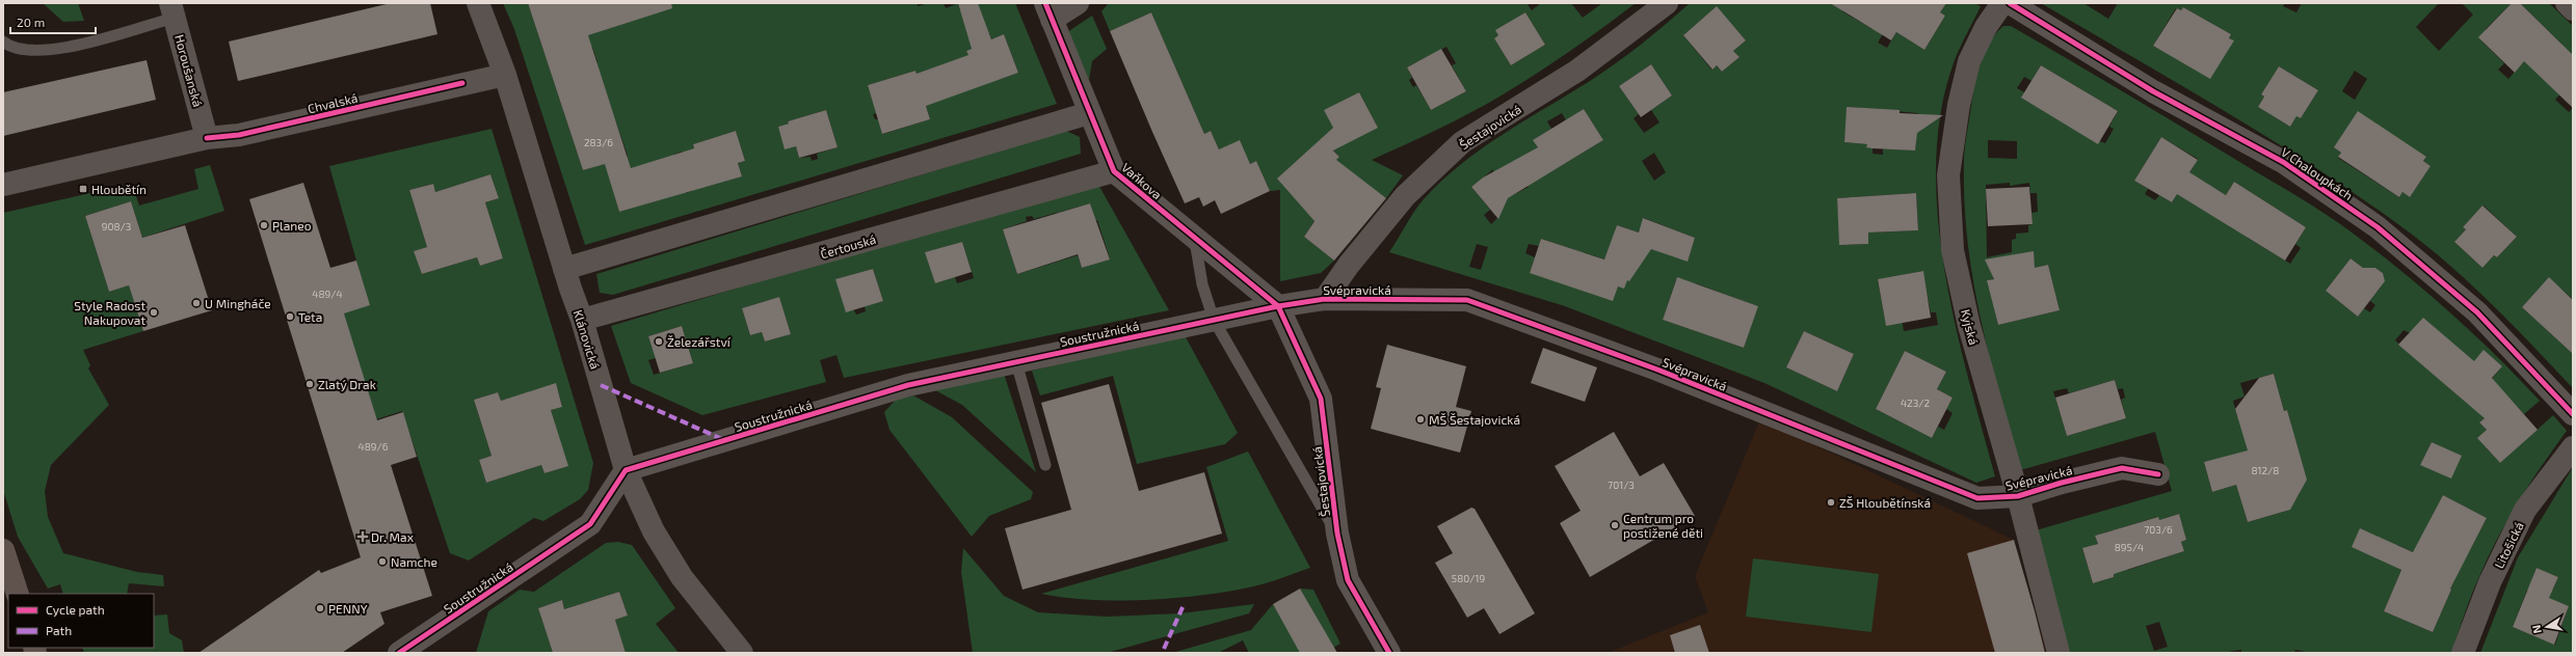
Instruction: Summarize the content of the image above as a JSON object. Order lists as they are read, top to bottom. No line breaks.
{"streets":{"street":["Horoušanská","Chvalská","Šestajovická","V Chaloupkách","Vaňkova","Čertouská","Svépravická","Kyjská","Soustružnická","Klánovická","Litošická"]},"crossings":[["Horoušanská","Chvalská"],["Chvalská","Klánovická"],["Šestajovická","Vaňkova"],["Šestajovická","Svépravická"],["Vaňkova","Čertouská"],["Vaňkova","Svépravická"],["Čertouská","Klánovická"],["Svépravická","Kyjská"],["Svépravická","Soustružnická"],["Soustružnická","Klánovická"]],"places":{"transit":["Hloubětín"],"other":["Planeo","U Mingháče","Style Radost Nakupovat","Teta","Železářství","Zlatý Drak","MŠ Šestajovická","ZŠ Hloubětínská","Centrum pro postižené děti","Namche","PENNY"],"health":["Dr. Max"]},"house_numbers":["283/6","908/3","489/4","423/2","489/6","812/8","701/3","703/6","895/4","580/19"],"legend":["Cycle path","Path"],"scale_bar":"20 m","north":"left"}
